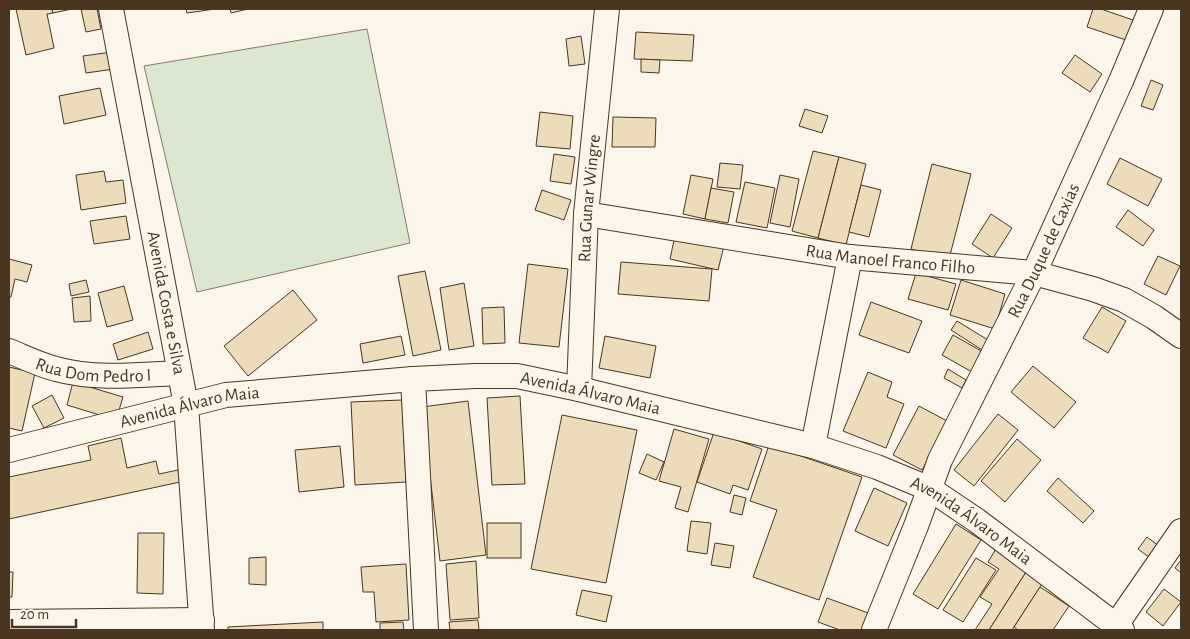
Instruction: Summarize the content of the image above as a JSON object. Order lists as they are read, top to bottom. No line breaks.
{"streets":{"street":["Rua Gunar Wingre","Rua Duque de Caxias","Rua Manoel Franco Filho","Avenida Costa e Silva","Rua Dom Pedro I","Avenida Álvaro Maia"]},"crossings":[["Rua Gunar Wingre","Rua Manoel Franco Filho"],["Rua Gunar Wingre","Avenida Álvaro Maia"],["Rua Duque de Caxias","Rua Manoel Franco Filho"],["Rua Duque de Caxias","Avenida Álvaro Maia"],["Avenida Costa e Silva","Rua Dom Pedro I"],["Avenida Costa e Silva","Avenida Álvaro Maia"]],"scale_bar":"20 m"}
